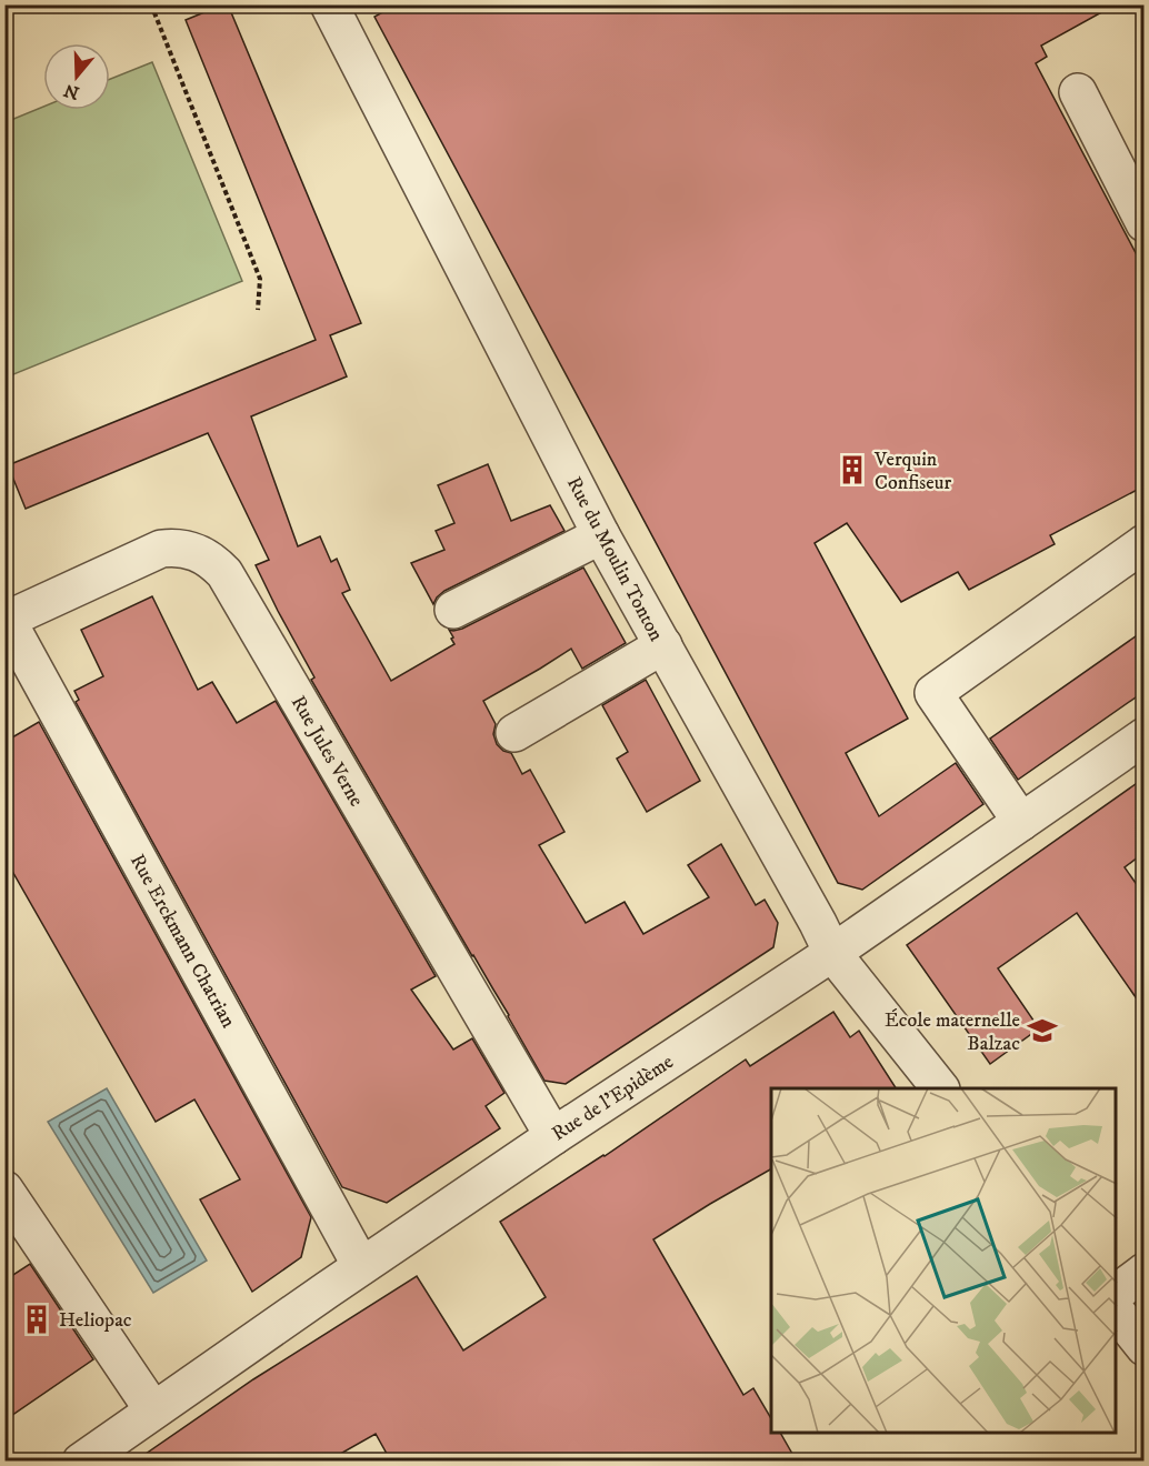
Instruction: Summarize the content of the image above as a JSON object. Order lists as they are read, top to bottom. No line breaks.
{"streets":{"street":["Rue du Moulin Tonton","Rue Jules Verne","Rue Erckmann Chatrian","Rue de l'Epidème"]},"crossings":[["Rue du Moulin Tonton","Rue de l'Epidème"],["Rue Jules Verne","Rue Erckmann Chatrian"],["Rue Jules Verne","Rue de l'Epidème"],["Rue Erckmann Chatrian","Rue de l'Epidème"]],"places":{"building":["Verquin Confiseur","Heliopac"],"school or university":["École maternelle Balzac"]},"north":"bottom"}
